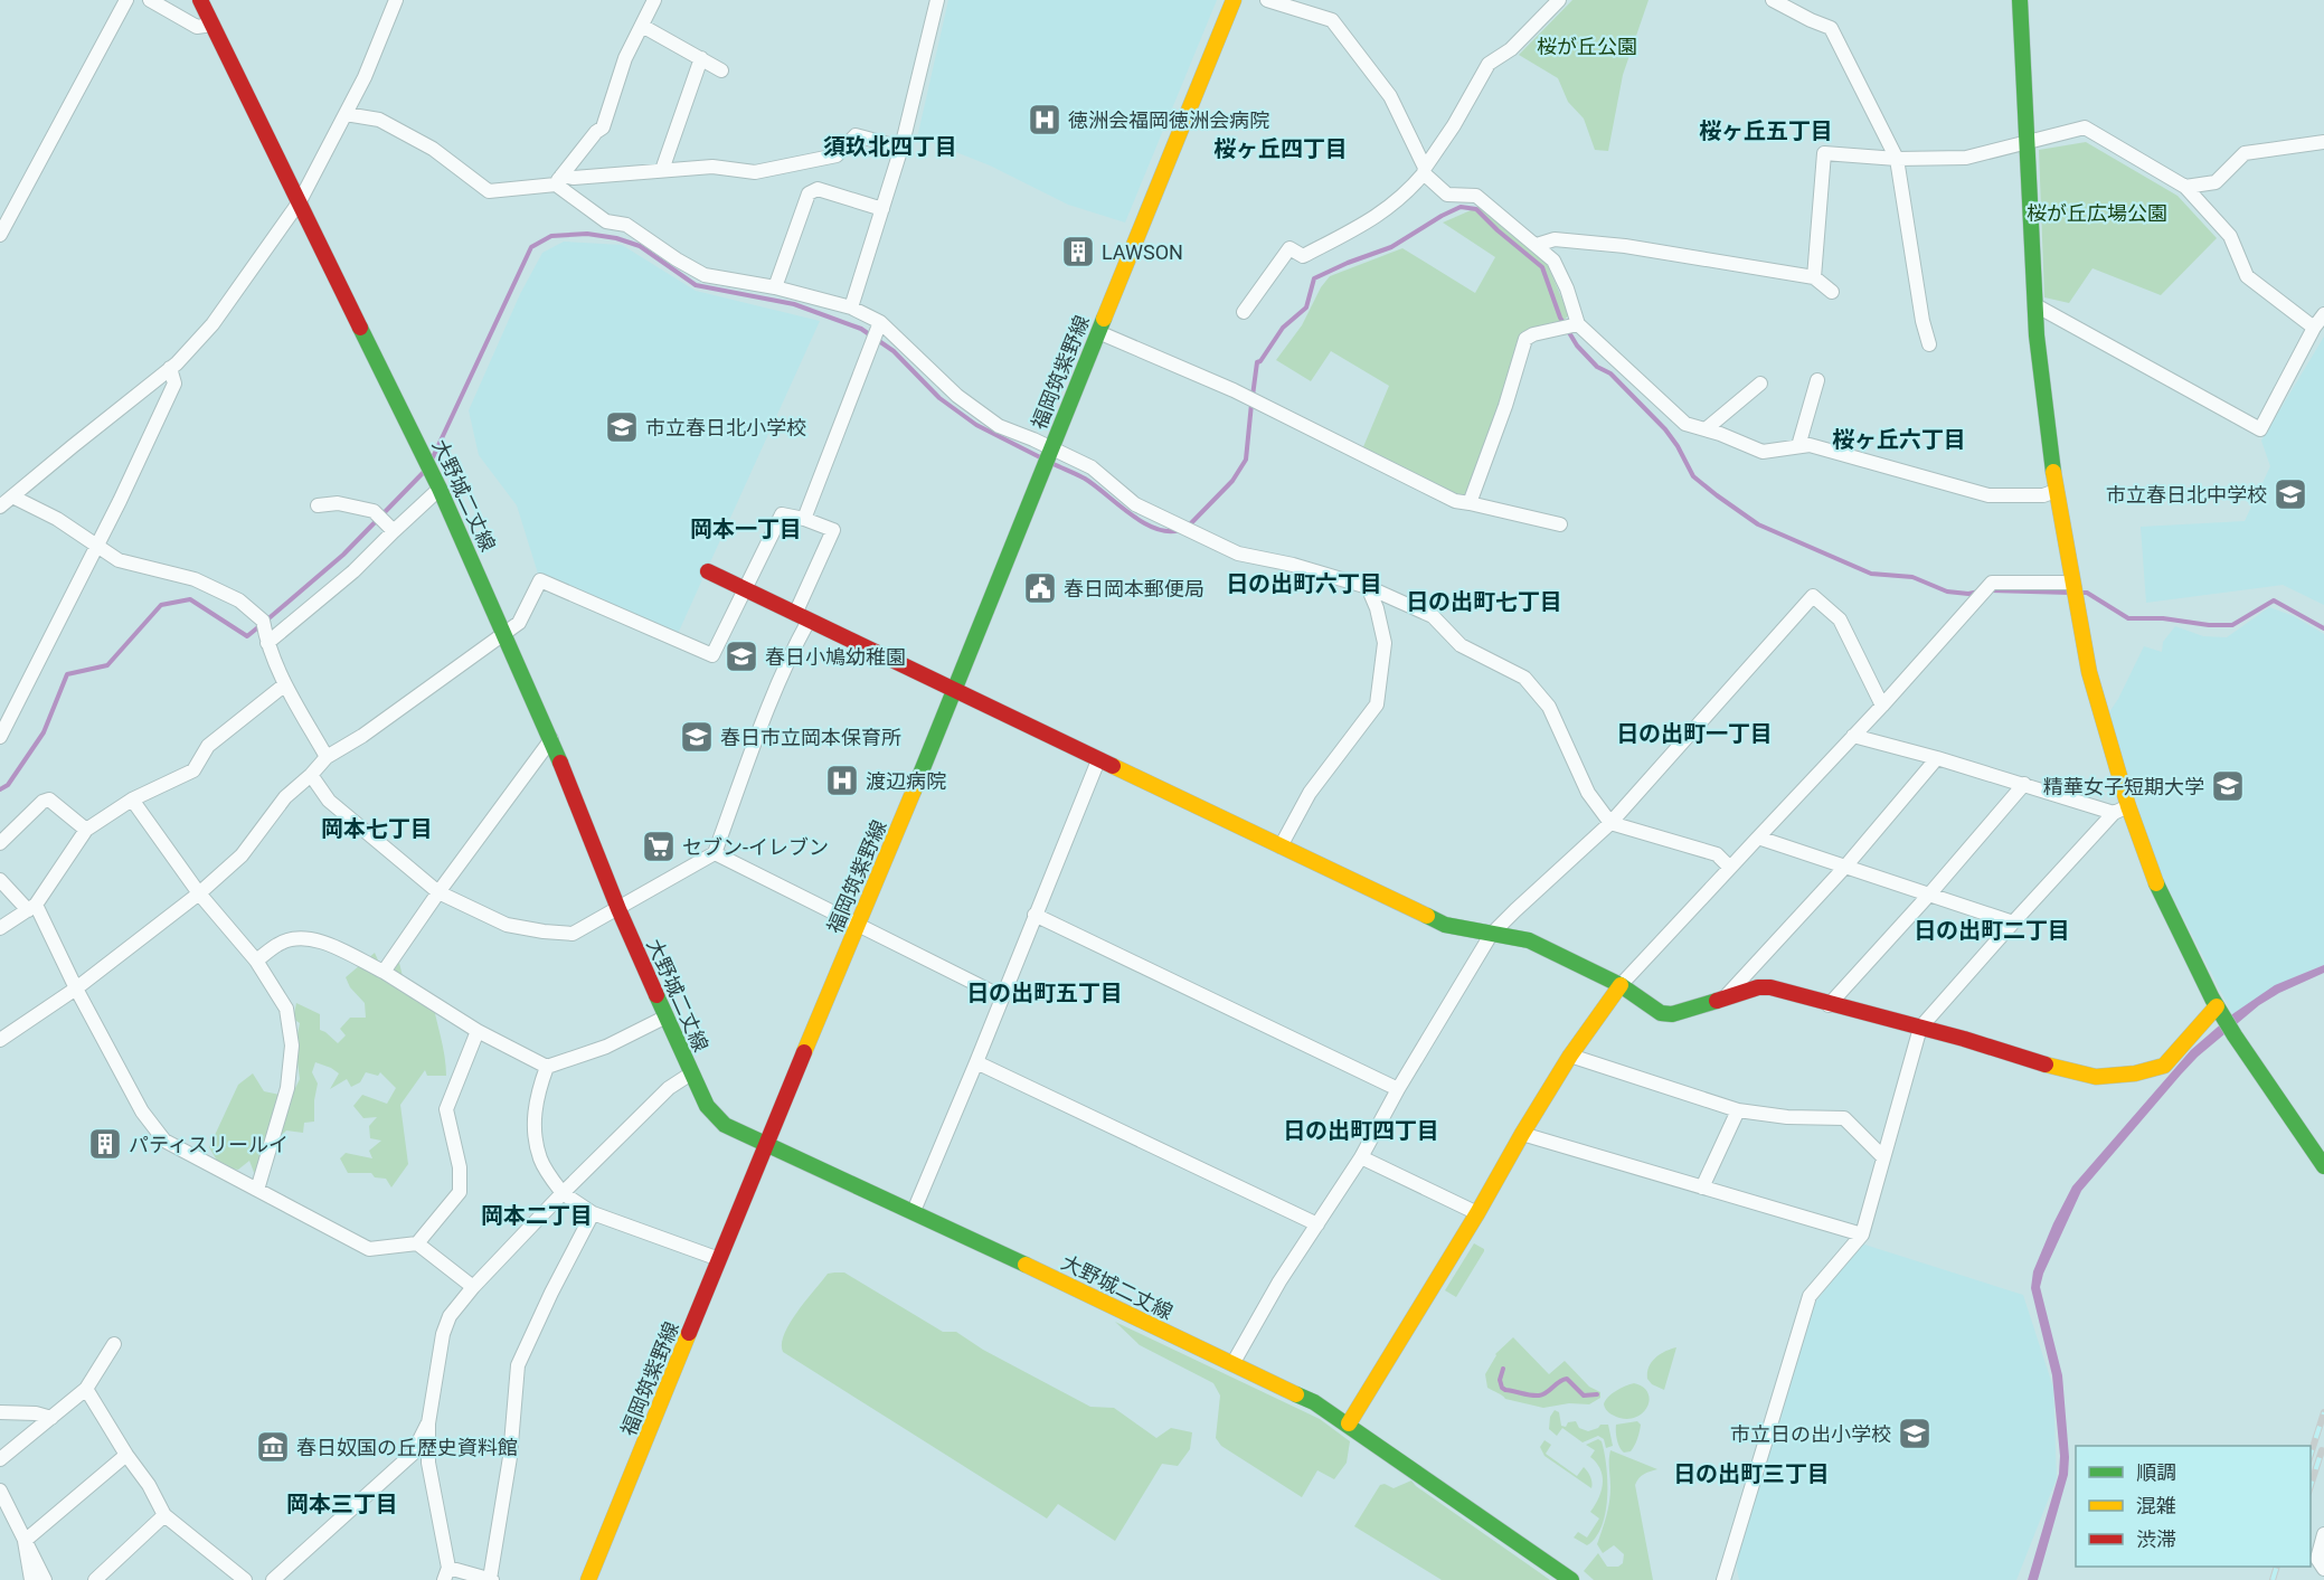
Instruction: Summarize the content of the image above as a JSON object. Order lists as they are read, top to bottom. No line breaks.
{"streets":{"main road":["福岡筑紫野線","大野城二丈線"]},"crossings":[["福岡筑紫野線","大野城二丈線"]],"districts":["桜ヶ丘五丁目","須玖北四丁目","桜ヶ丘四丁目","桜ヶ丘六丁目","岡本一丁目","日の出町六丁目","日の出町七丁目","日の出町一丁目","岡本七丁目","日の出町二丁目","日の出町五丁目","日の出町四丁目","岡本二丁目","日の出町三丁目","岡本三丁目"],"parks":["桜が丘公園","桜が丘広場公園"],"places":{"hospital":["徳洲会福岡徳洲会病院","渡辺病院"],"building":["LAWSON","パティスリールイ"],"school or university":["市立春日北小学校","市立春日北中学校","春日小鳩幼稚園","春日市立岡本保育所","精華女子短期大学","市立日の出小学校"],"public building":["春日岡本郵便局"],"supermarket":["セブン-イレブン"],"museum":["春日奴国の丘歴史資料館"]},"legend":["順調","混雑","渋滞"]}
